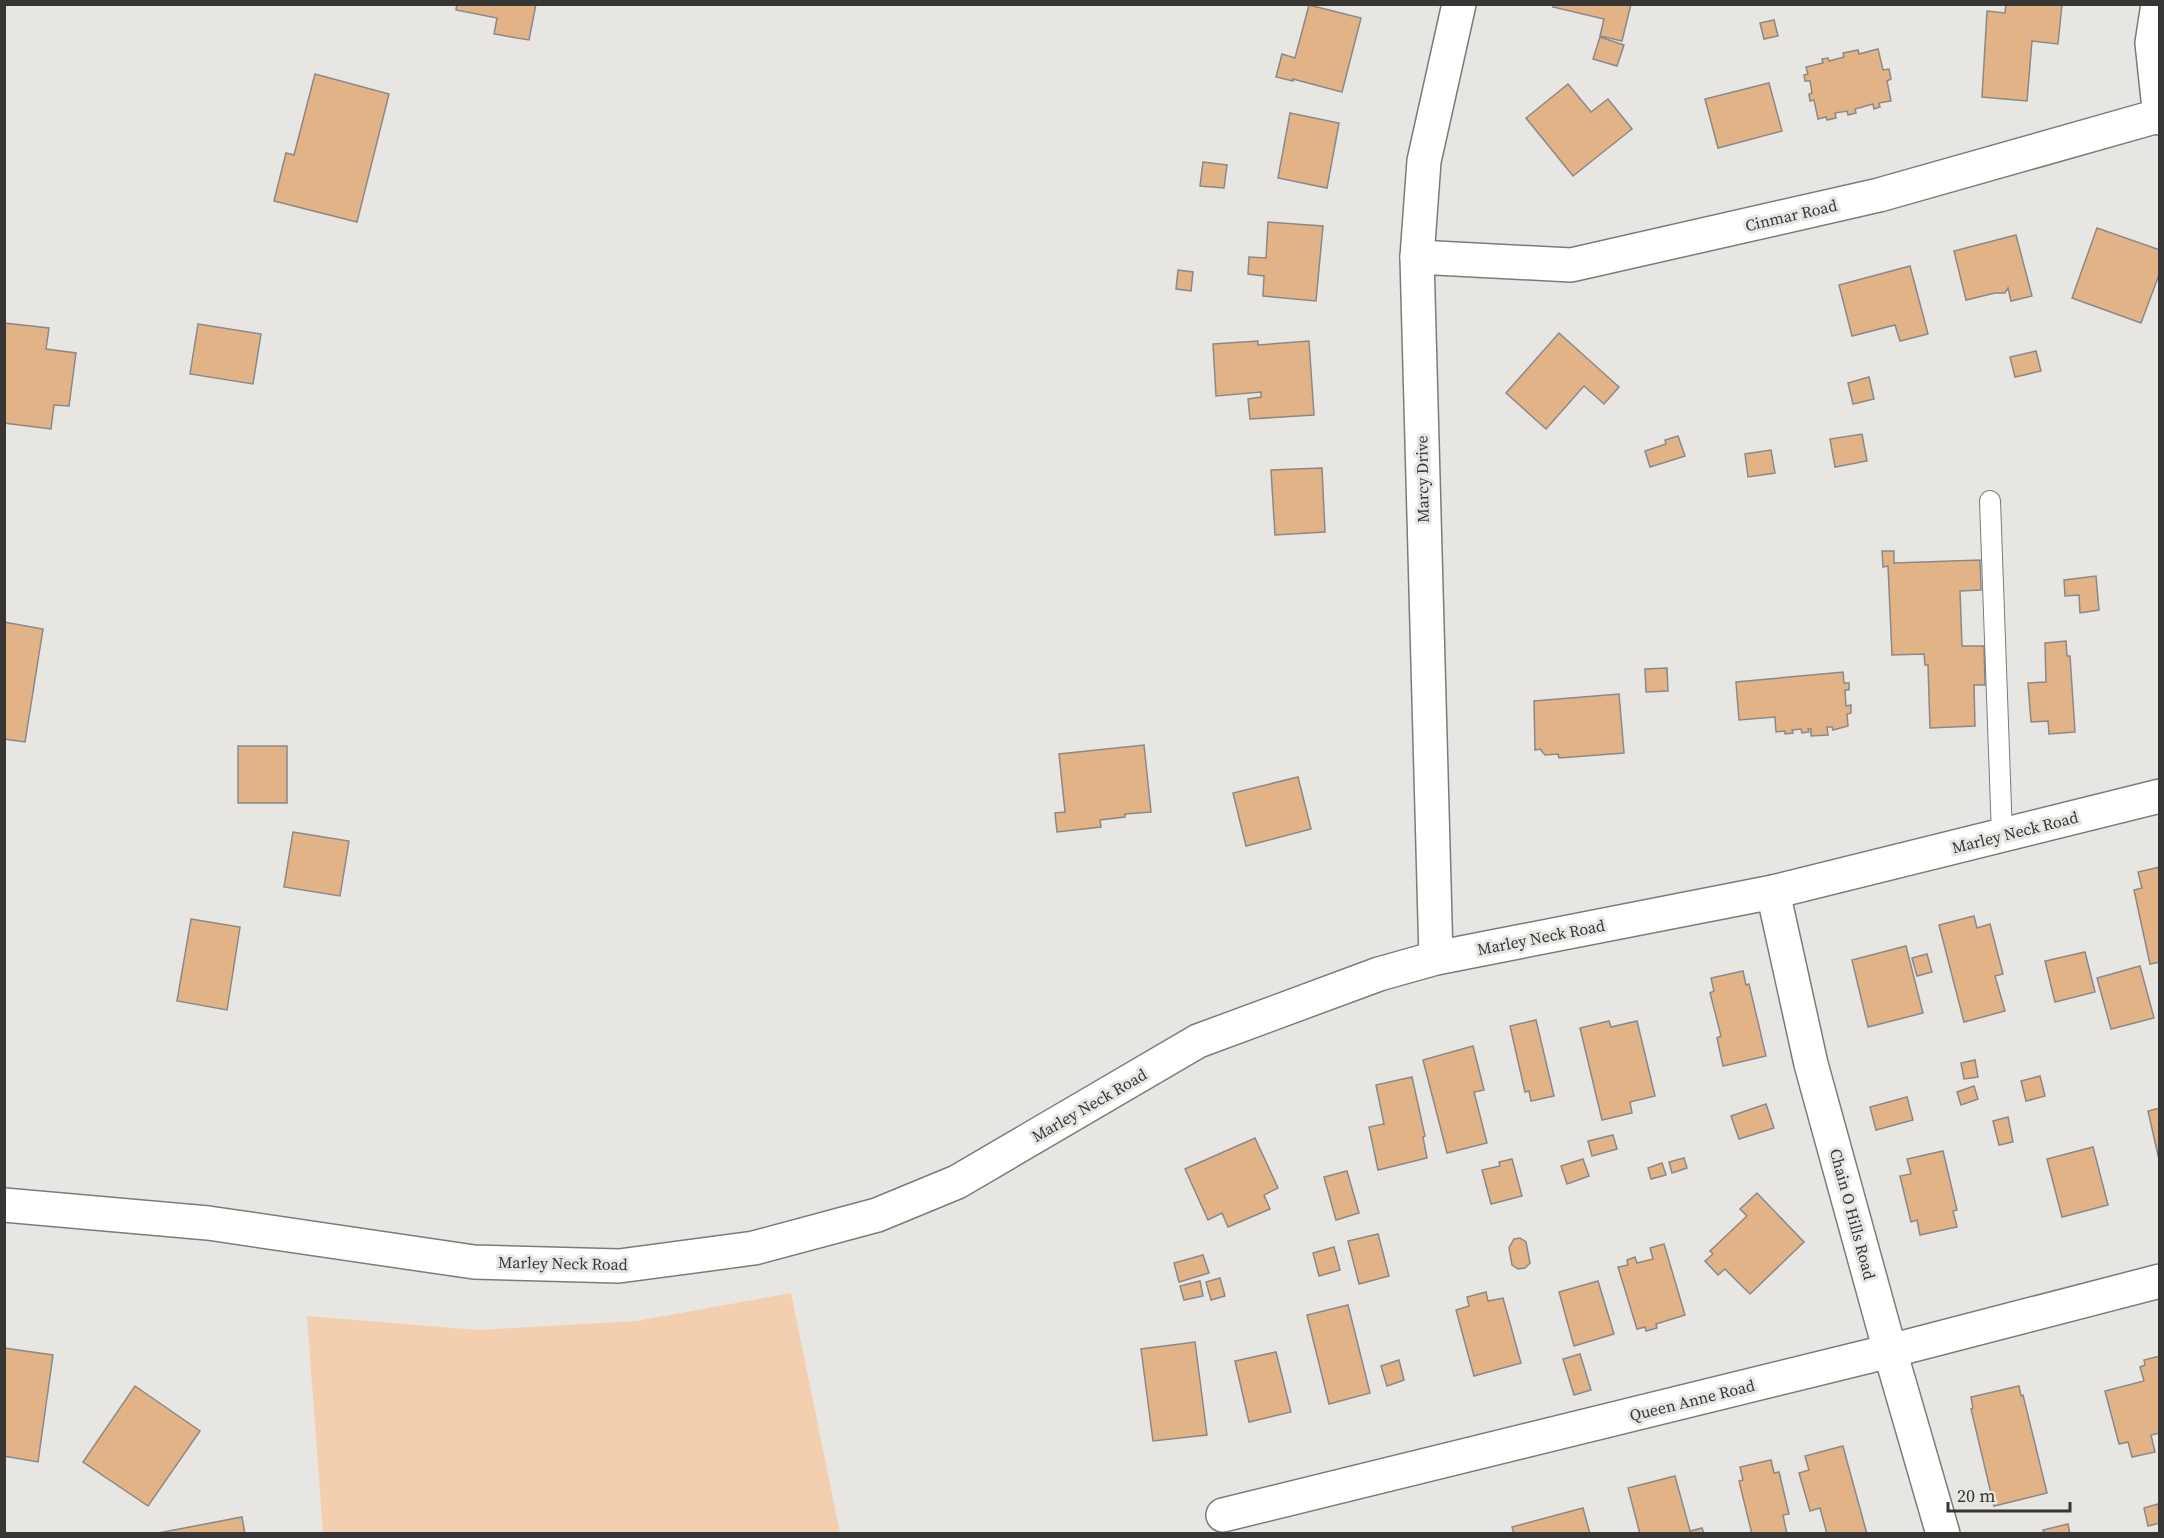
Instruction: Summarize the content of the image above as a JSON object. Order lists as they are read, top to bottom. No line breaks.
{"streets":{"street":["Cinmar Road","Marcy Drive","Marley Neck Road","Chain O Hills Road","Queen Anne Road"]},"crossings":[["Cinmar Road","Marcy Drive"],["Marcy Drive","Marley Neck Road"],["Marley Neck Road","Chain O Hills Road"],["Chain O Hills Road","Queen Anne Road"]],"scale_bar":"20 m"}
